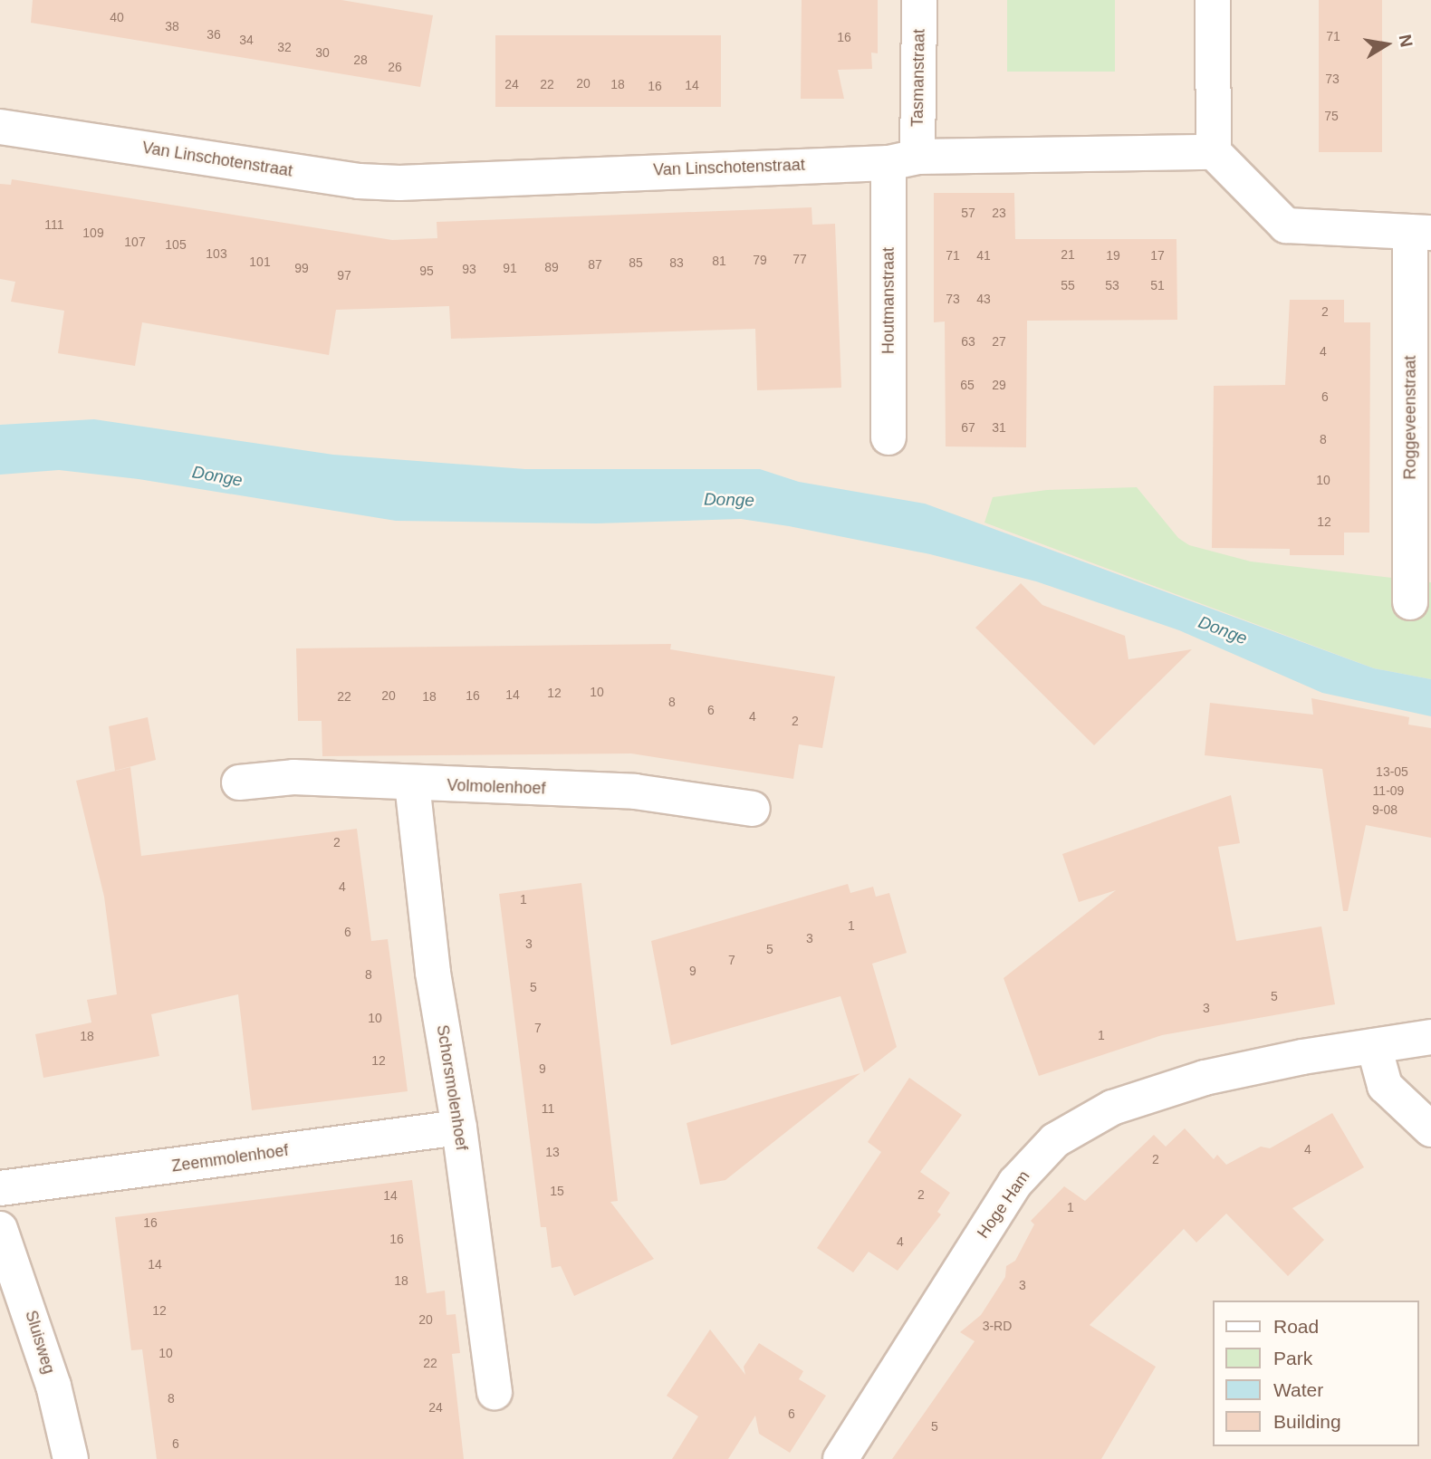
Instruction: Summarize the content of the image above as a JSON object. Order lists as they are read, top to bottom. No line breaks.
{"streets":{"street":["Tasmanstraat","Van Linschotenstraat","Houtmanstraat","Roggeveenstraat","Volmolenhoef","Schorsmolenhoef","Zeemmolenhoef","Hoge Ham","Sluisweg"]},"crossings":[["Tasmanstraat","Van Linschotenstraat"],["Tasmanstraat","Houtmanstraat"],["Van Linschotenstraat","Houtmanstraat"],["Volmolenhoef","Schorsmolenhoef"],["Schorsmolenhoef","Zeemmolenhoef"]],"water":["Donge"],"house_numbers":["40","38","36","71","16","34","32","30","28","26","73","20","24","22","18","14","16","75","57","23","111","109","107","105","103","21","71","41","19","17","77","79","81","101","85","83","87","89","99","91","93","95","97","55","53","51","73","43","2","63","27","4","65","29","6","67","31","8","10","12","10","12","14","20","16","22","18","8","6","4","2","13-05","11-09","9-08","2","4","1","1","6","3","3","5","7","9","8","5","5","3","10","7","1","18","12","9","11","4","13","2","15","2","14","1","16","16","4","14","18","3","12","20","3-RD","10","22","8","24","6","5","6"],"legend":["Road","Park","Water","Building"],"north":"right"}
